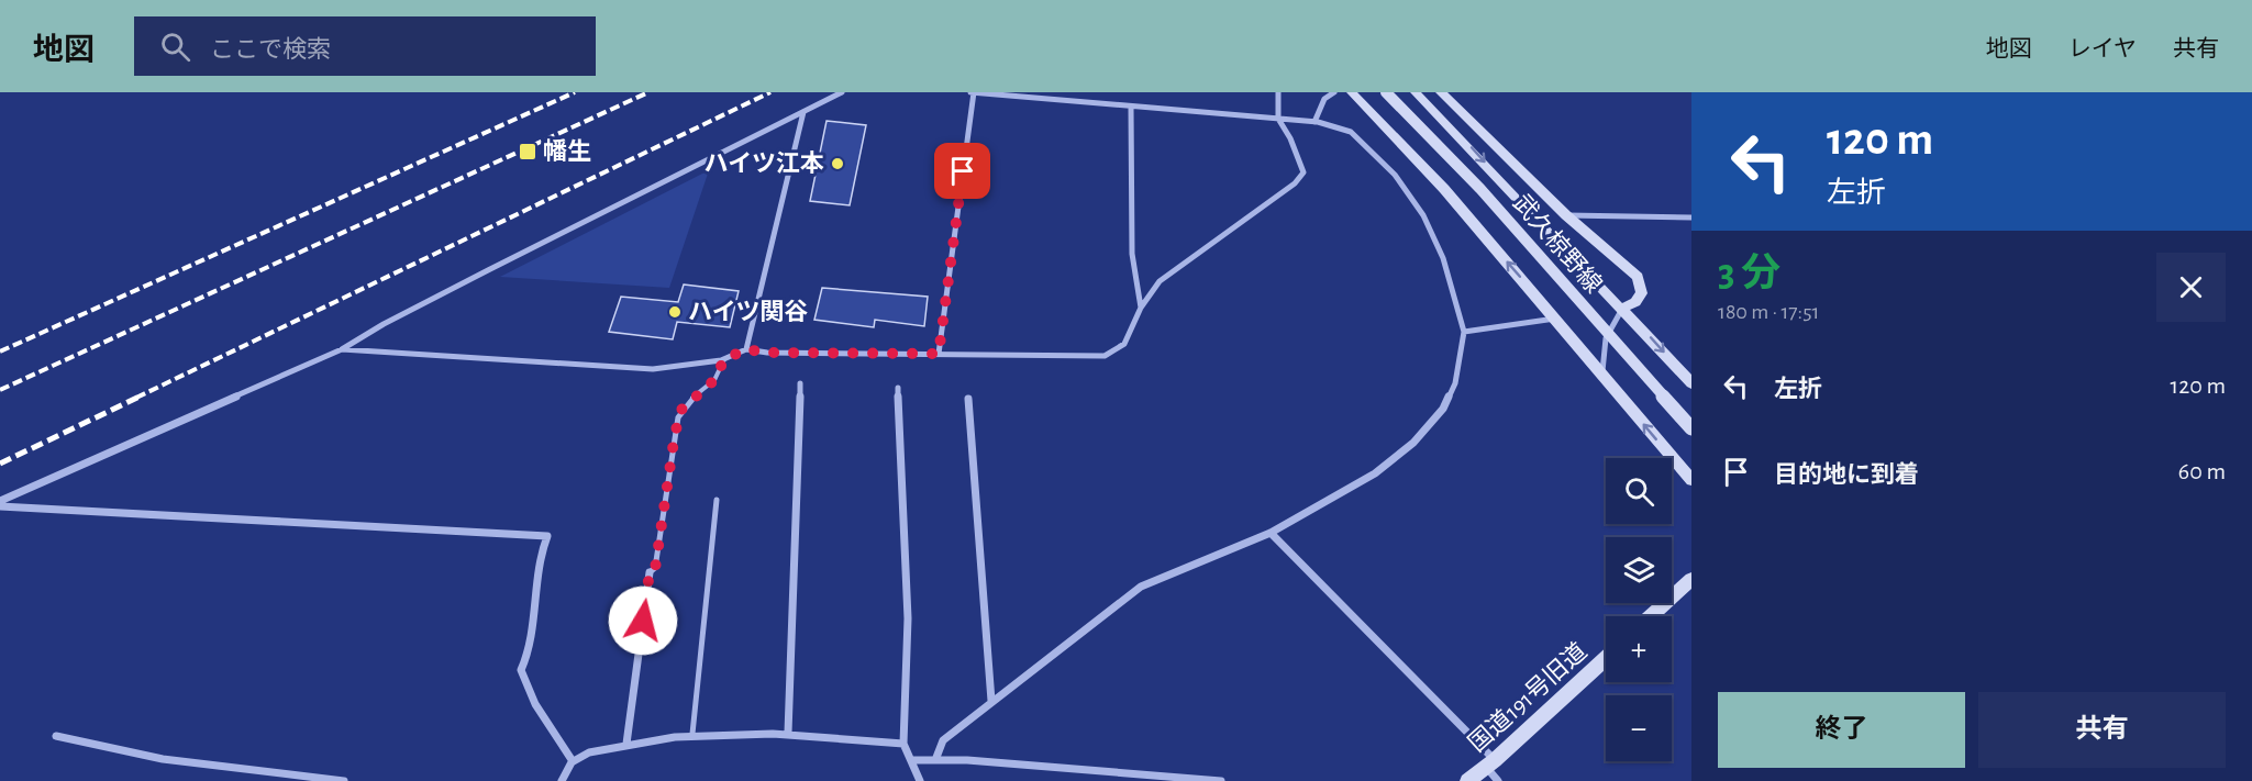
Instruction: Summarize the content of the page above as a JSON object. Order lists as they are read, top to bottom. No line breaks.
{"streets":{"main road":["武久椋野線","国道191号旧道"]},"places":{"transit":["幡生"],"other":["ハイツ江本","ハイツ関谷"]},"page":{"header":"地図","search":"ここで検索","nav":["地図","レイヤ","共有"],"turn":["120 m","左折"],"heading":["3 分","180 m · 17:51"],"list":[{"name":"左折","value":"120 m"},{"name":"目的地に到着","value":"60 m"}],"map_buttons":["+","−"],"buttons":["終了","共有"]}}
